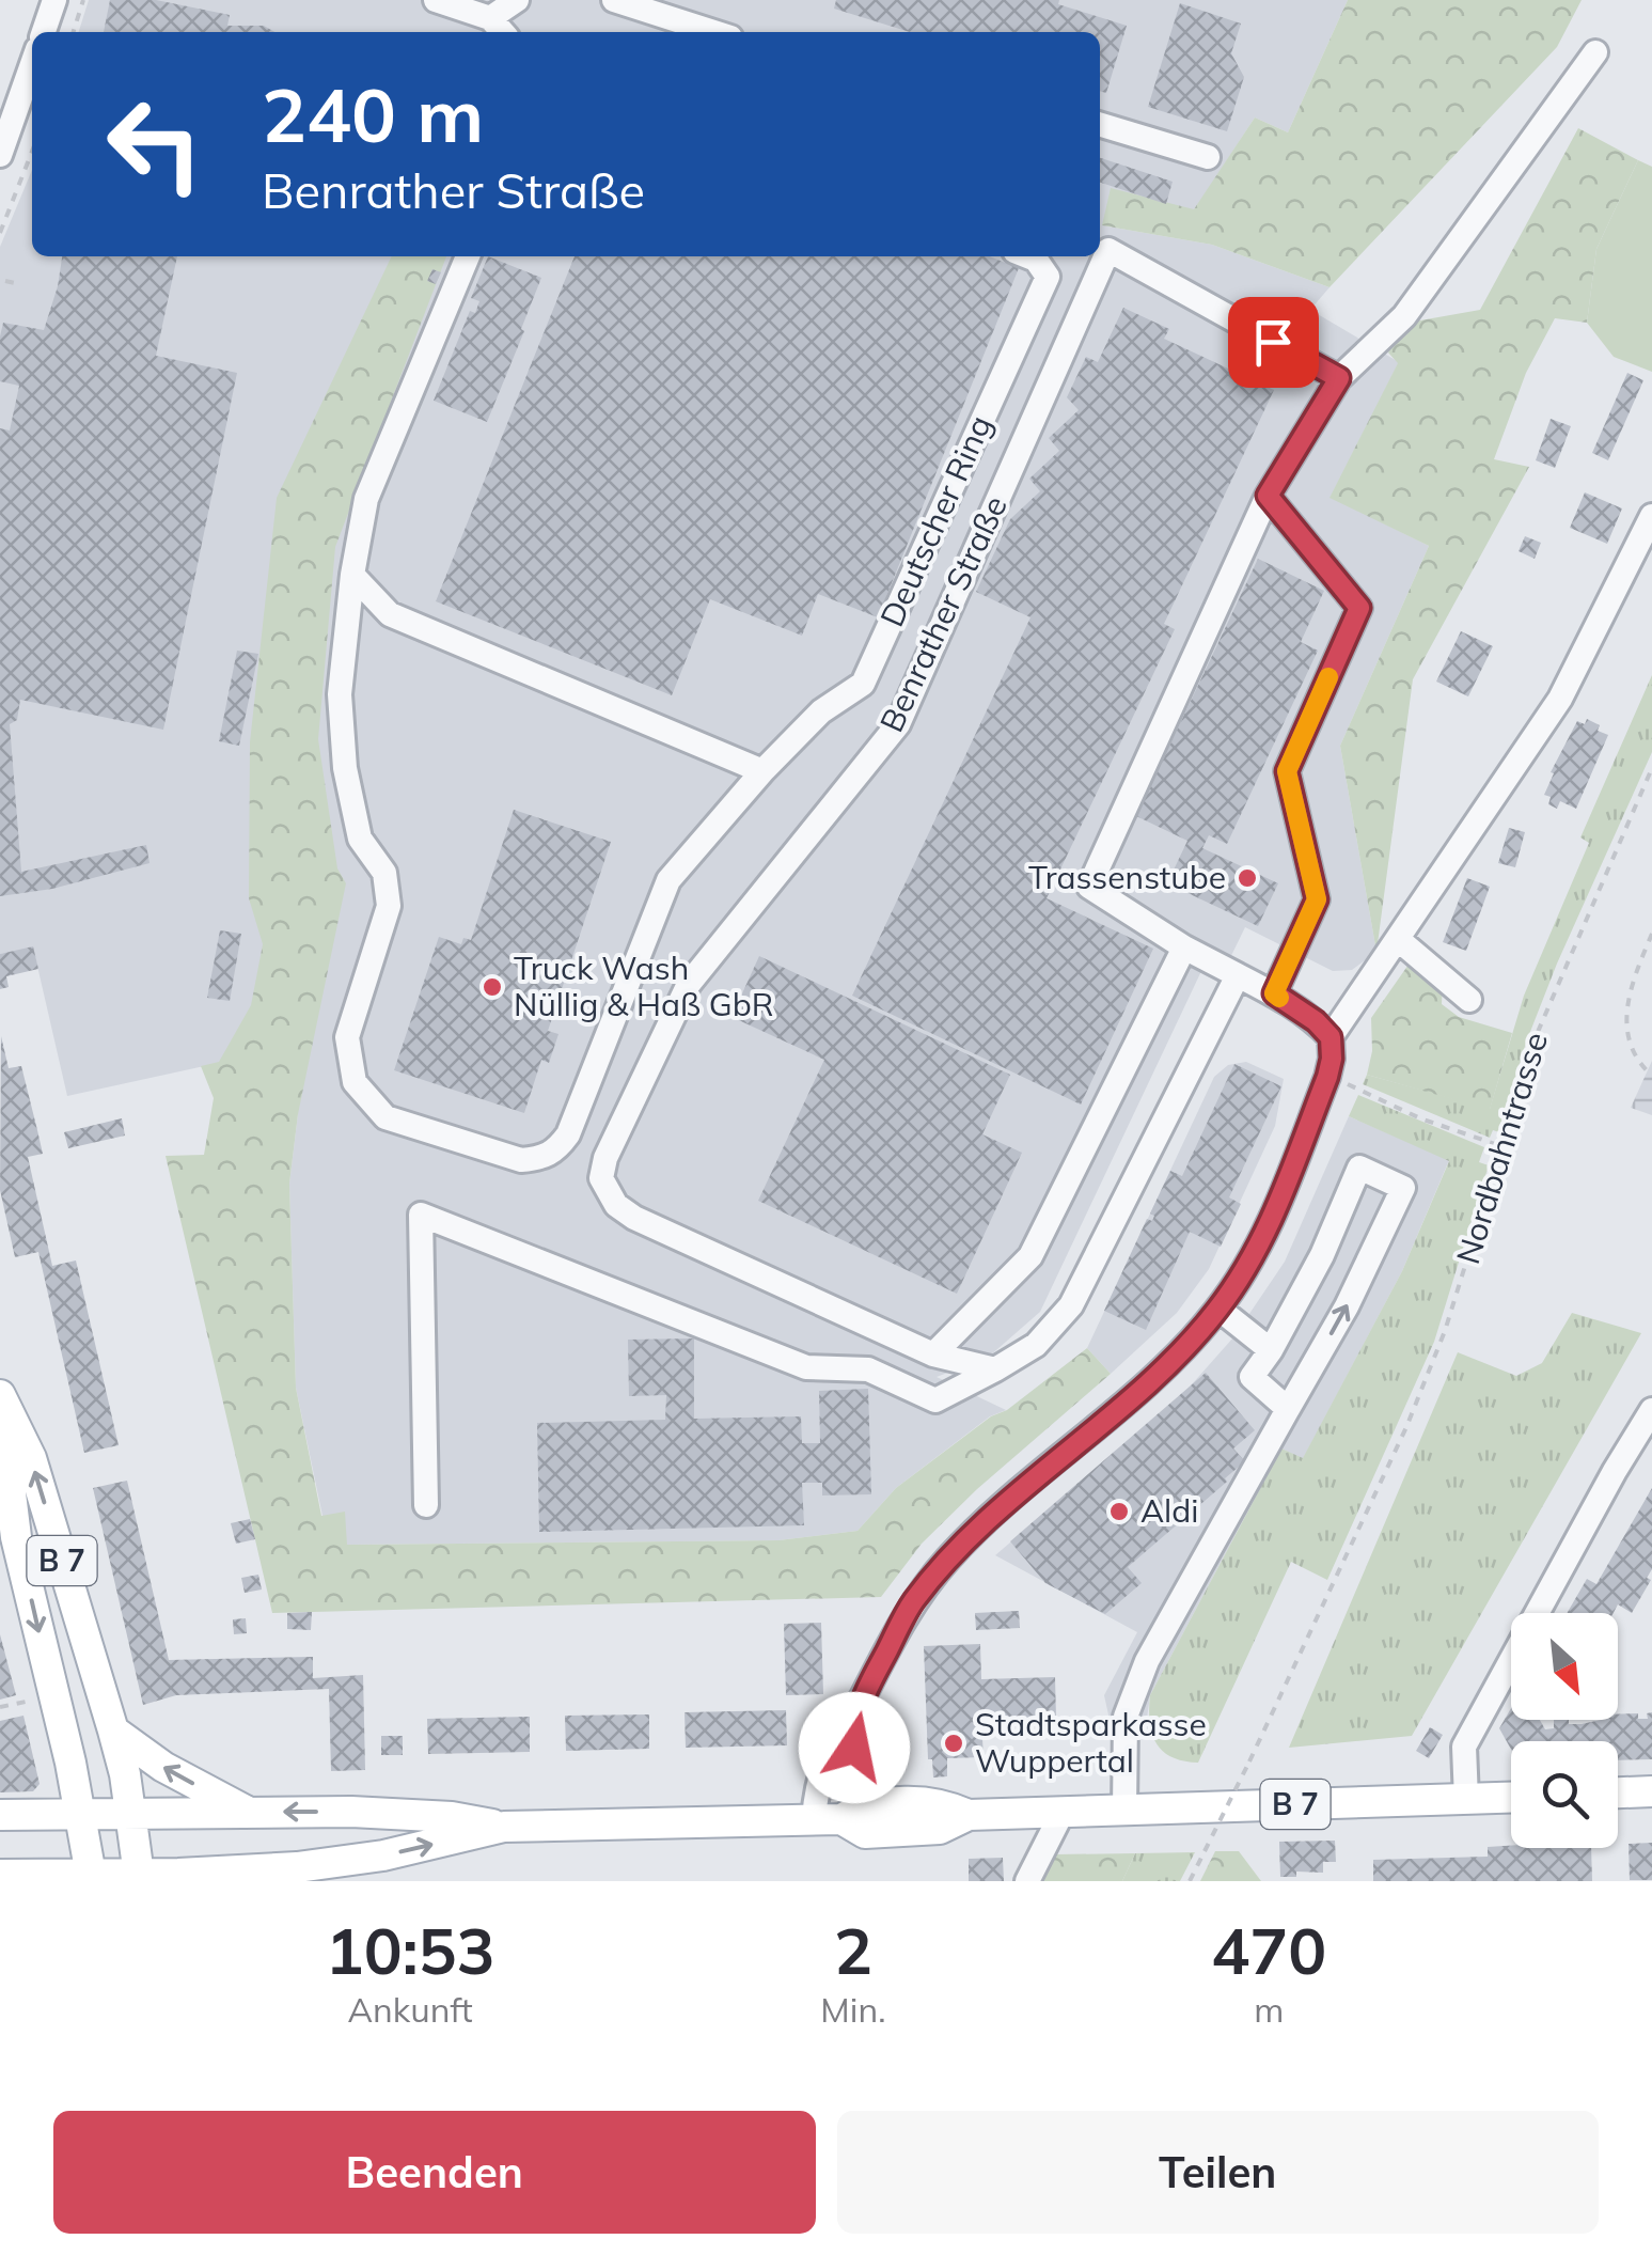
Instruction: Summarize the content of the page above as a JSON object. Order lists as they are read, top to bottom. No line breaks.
{"streets":{"main road":["B 7"],"street":["Deutscher Ring","Benrather Straße"],"path":["Nordbahntrasse"]},"places":["Trassenstube","Truck Wash Nüllig & Haß GbR","Aldi","Stadtsparkasse Wuppertal"],"north":"bottom right","page":{"turn":["240 m","Benrather Straße"],"eta":["10:53","Ankunft","2","Min.","470","m"],"buttons":["Beenden","Teilen"]}}
